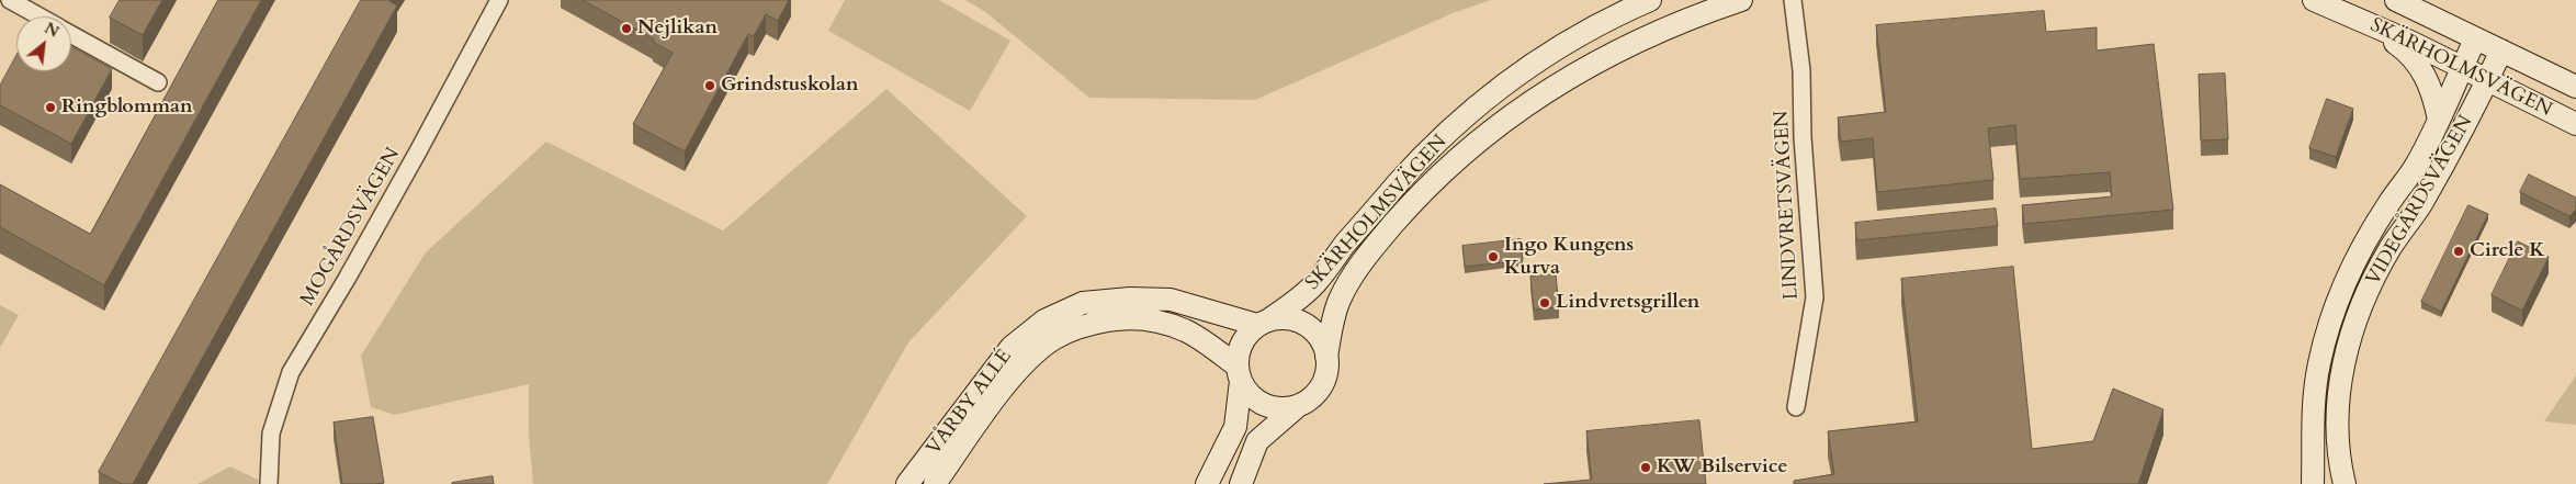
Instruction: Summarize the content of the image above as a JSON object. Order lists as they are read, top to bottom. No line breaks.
{"streets":{"main road":["SKÄRHOLMSVÄGEN","VIDEGÅRDSVÄGEN","VÅRBY ALLÉ"],"street":["LINDVRETSVÄGEN","MOGÅRDSVÄGEN"]},"crossings":[["SKÄRHOLMSVÄGEN","VIDEGÅRDSVÄGEN"],["SKÄRHOLMSVÄGEN","VÅRBY ALLÉ"]],"places":["Nejlikan","Grindstuskolan","Ringblomman","Circle K","Ingo Kungens Kurva","Lindvretsgrillen","KW Bilservice"],"north":"top right"}
